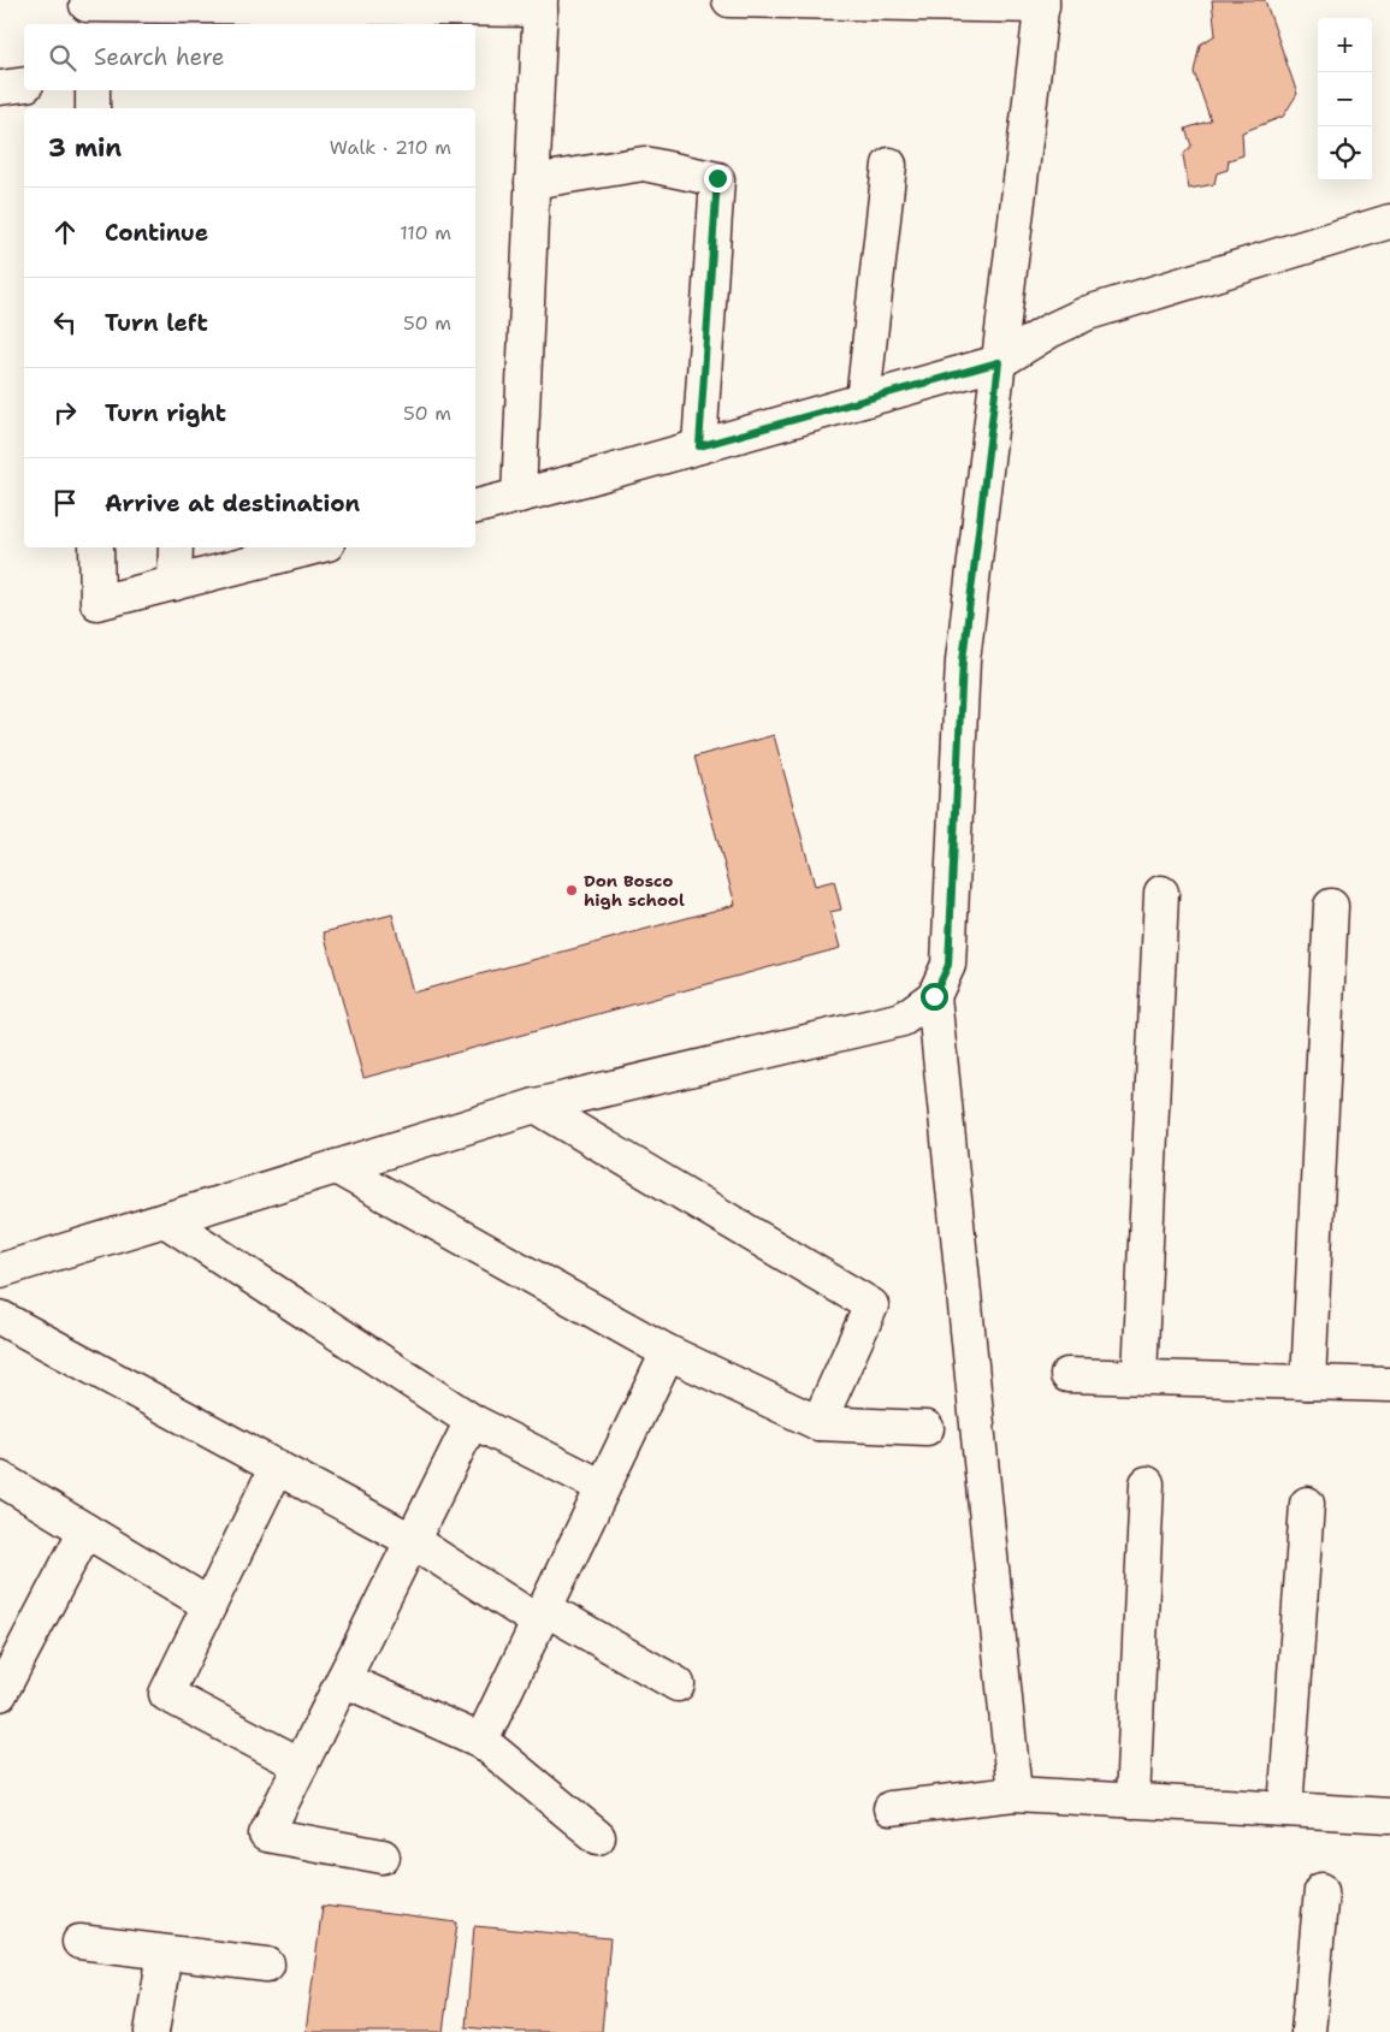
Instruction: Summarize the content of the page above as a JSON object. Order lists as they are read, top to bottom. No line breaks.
{"places":["Don Bosco high school"],"page":{"map_buttons":["+","−"],"search":"Search here","heading":["3 min","Walk · 210 m"],"list":[["Continue","110 m"],["Turn left","50 m"],["Turn right","50 m"],"Arrive at destination"]}}
